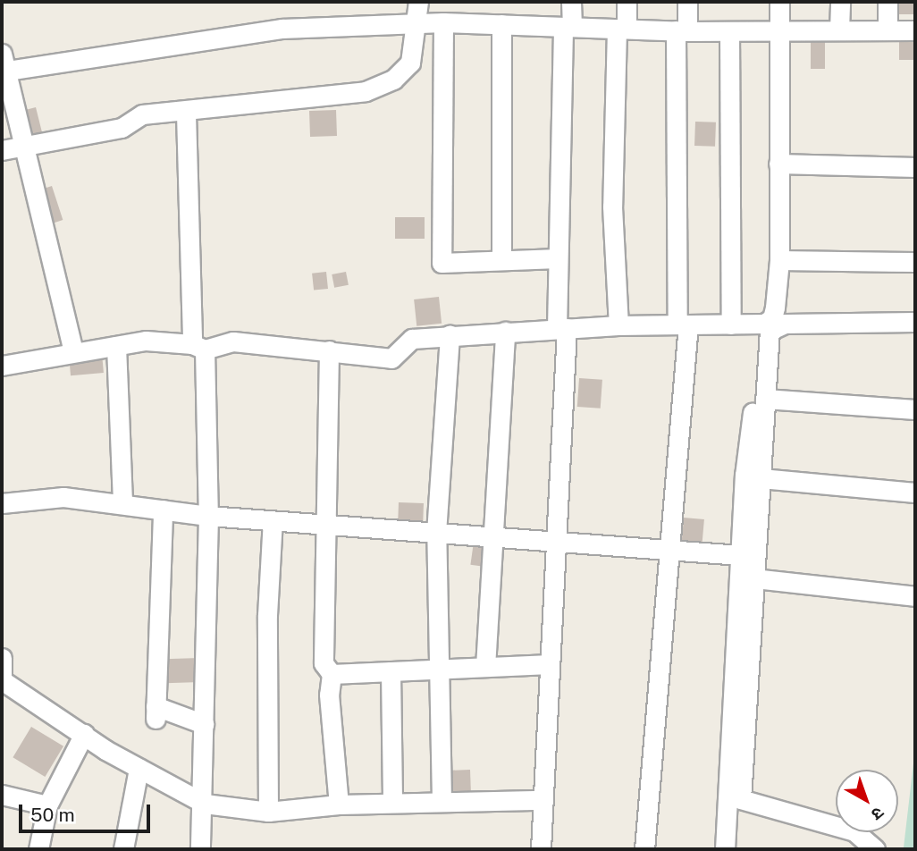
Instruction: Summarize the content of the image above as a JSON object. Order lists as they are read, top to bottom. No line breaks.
{"scale_bar":"50 m","north":"bottom right"}
